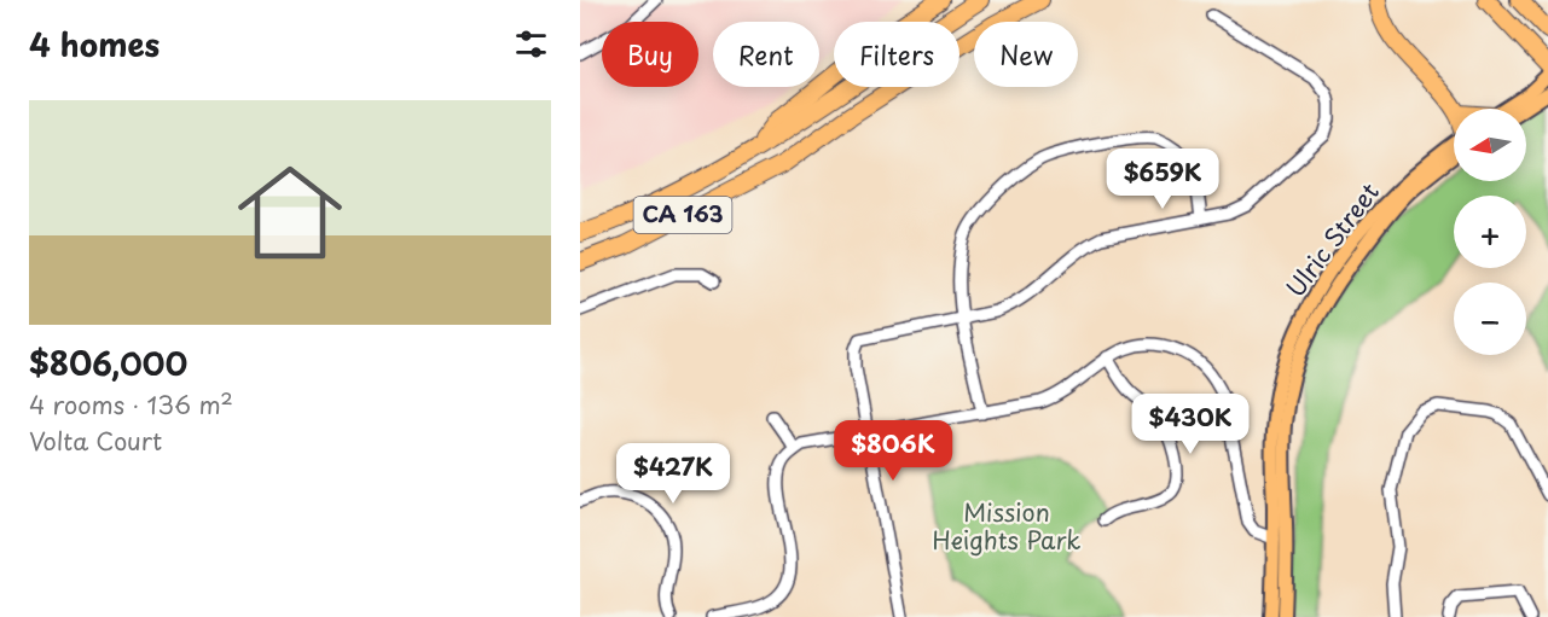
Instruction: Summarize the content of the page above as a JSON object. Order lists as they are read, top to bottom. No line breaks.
{"streets":{"highway":["CA 163"],"main road":["Ulric Street"]},"parks":["Mission Heights Park"],"north":"left","page":{"heading":"4 homes","chip":["Buy","Rent","Filters","New"],"list":[{"name":"$806,000","note":"4 rooms · 136 m² · Volta Court"}],"map_buttons":["+","−"],"price":["$659K","$430K","$806K","$427K"]}}
